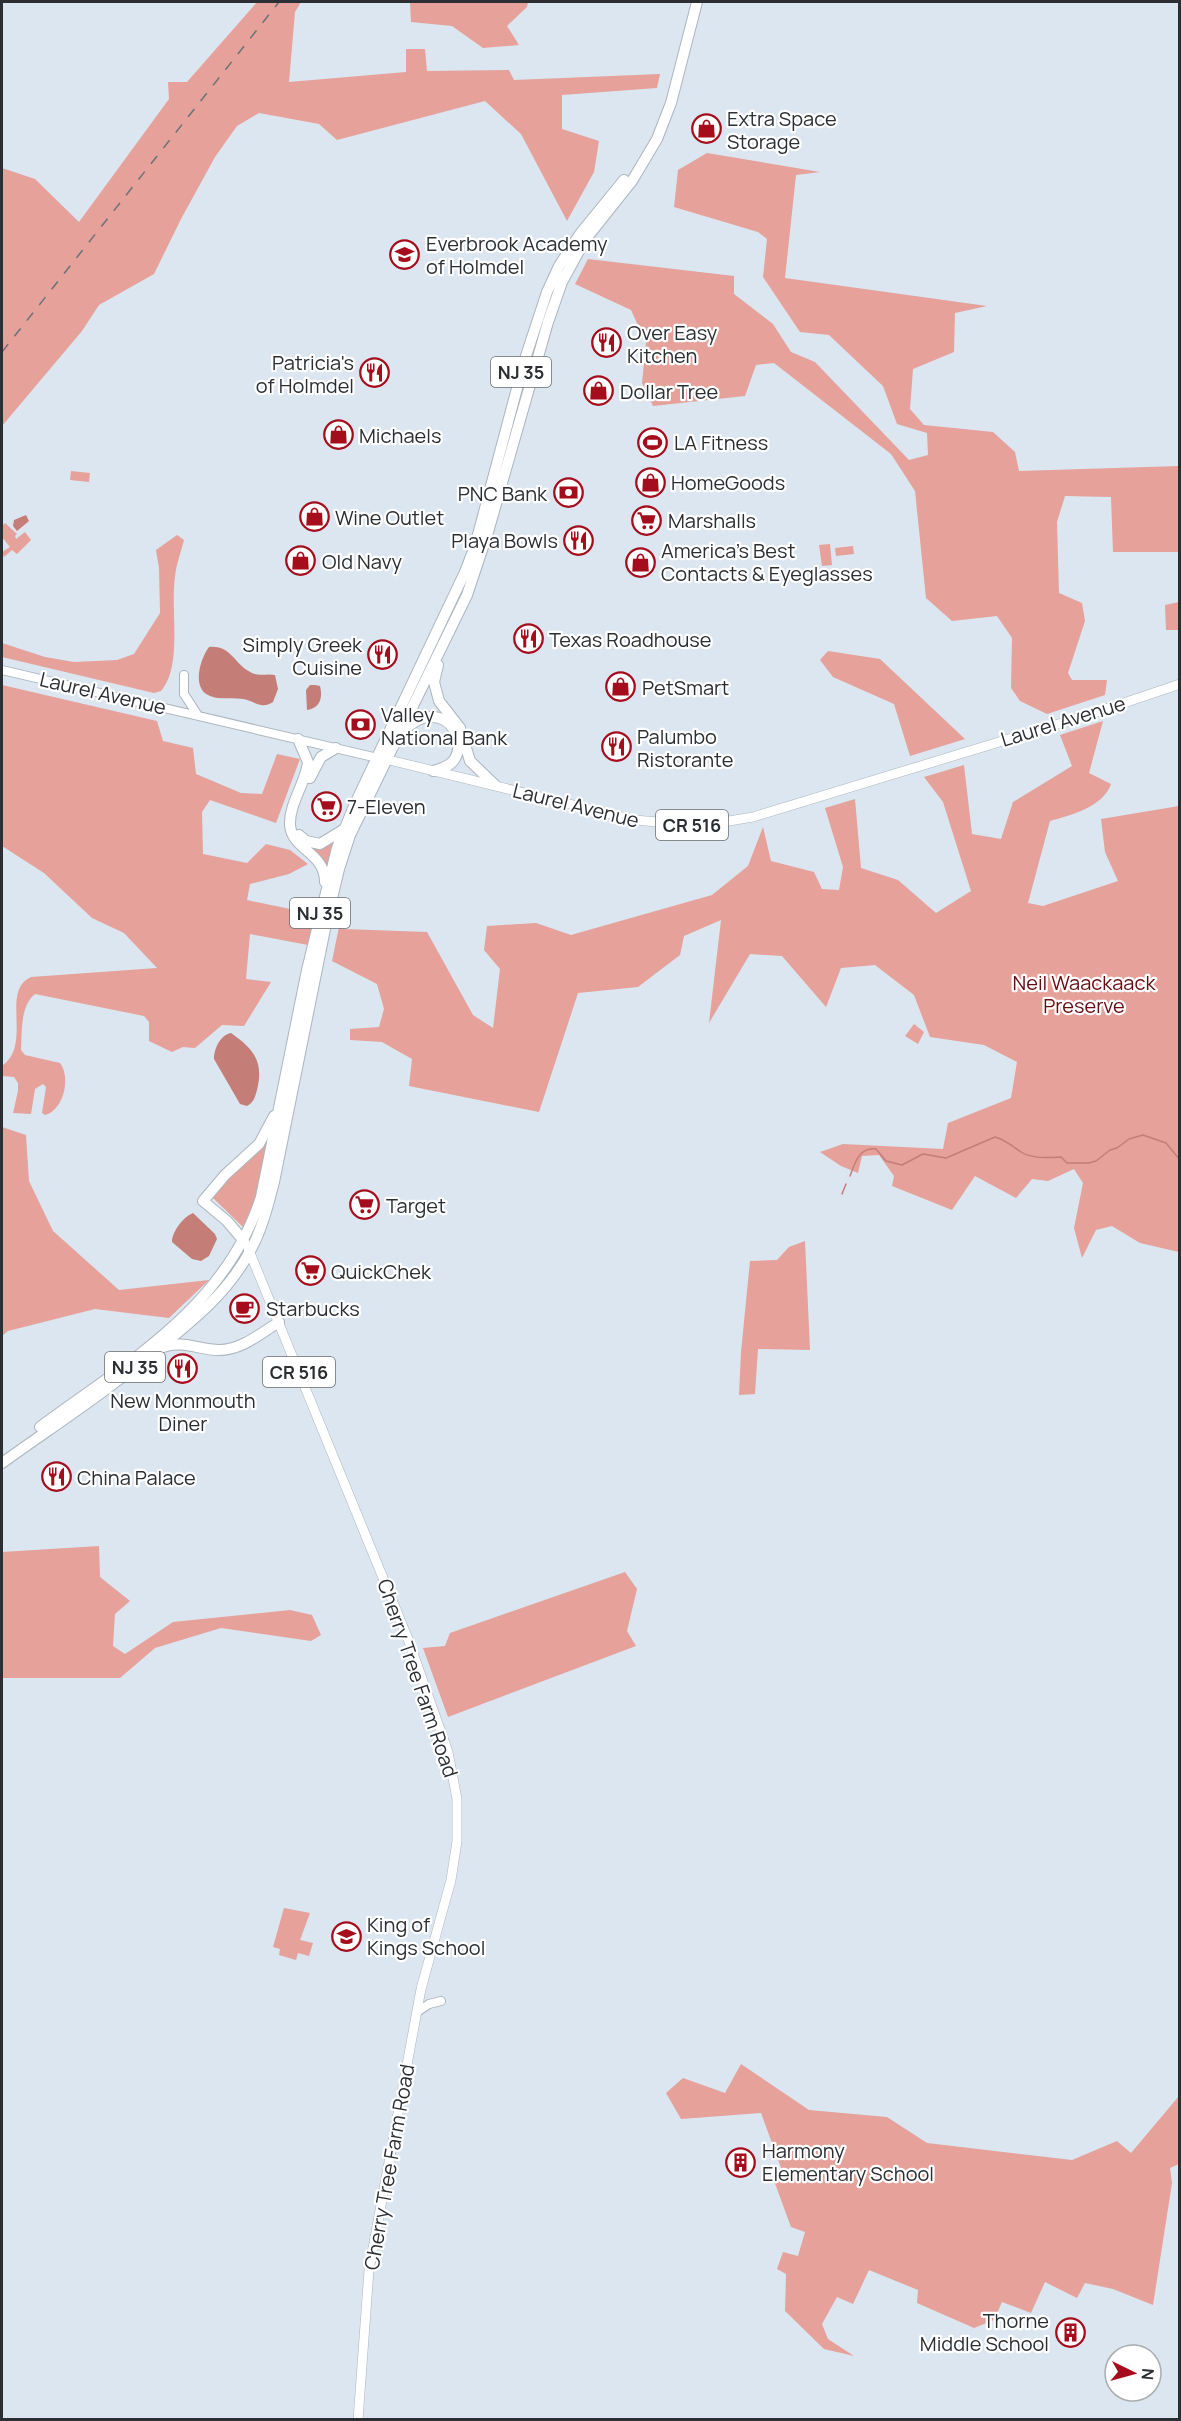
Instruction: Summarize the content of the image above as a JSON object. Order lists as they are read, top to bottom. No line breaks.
{"streets":{"highway":["NJ 35","CR 516"],"main road":["Laurel Avenue","Cherry Tree Farm Road"]},"crossings":[["NJ 35","Laurel Avenue"],["NJ 35","CR 516"],["NJ 35","Cherry Tree Farm Road"],["CR 516","Cherry Tree Farm Road"]],"parks":["Neil Waackaack Preserve"],"places":{"shop":["Extra Space Storage","Dollar Tree","Michaels","HomeGoods","Wine Outlet","Old Navy","America's Best Contacts & Eyeglasses","PetSmart"],"school or university":["Everbrook Academy of Holmdel","King of Kings School"],"restaurant":["Over Easy Kitchen","Patricia's of Holmdel","Playa Bowls","Texas Roadhouse","Simply Greek Cuisine","Palumbo Ristorante","New Monmouth Diner","China Palace"],"sports":["LA Fitness"],"bank":["PNC Bank","Valley National Bank"],"supermarket":["Marshalls","7-Eleven","Target","QuickChek"],"cafe":["Starbucks"],"building":["Harmony Elementary School","Thorne Middle School"]},"north":"right"}
